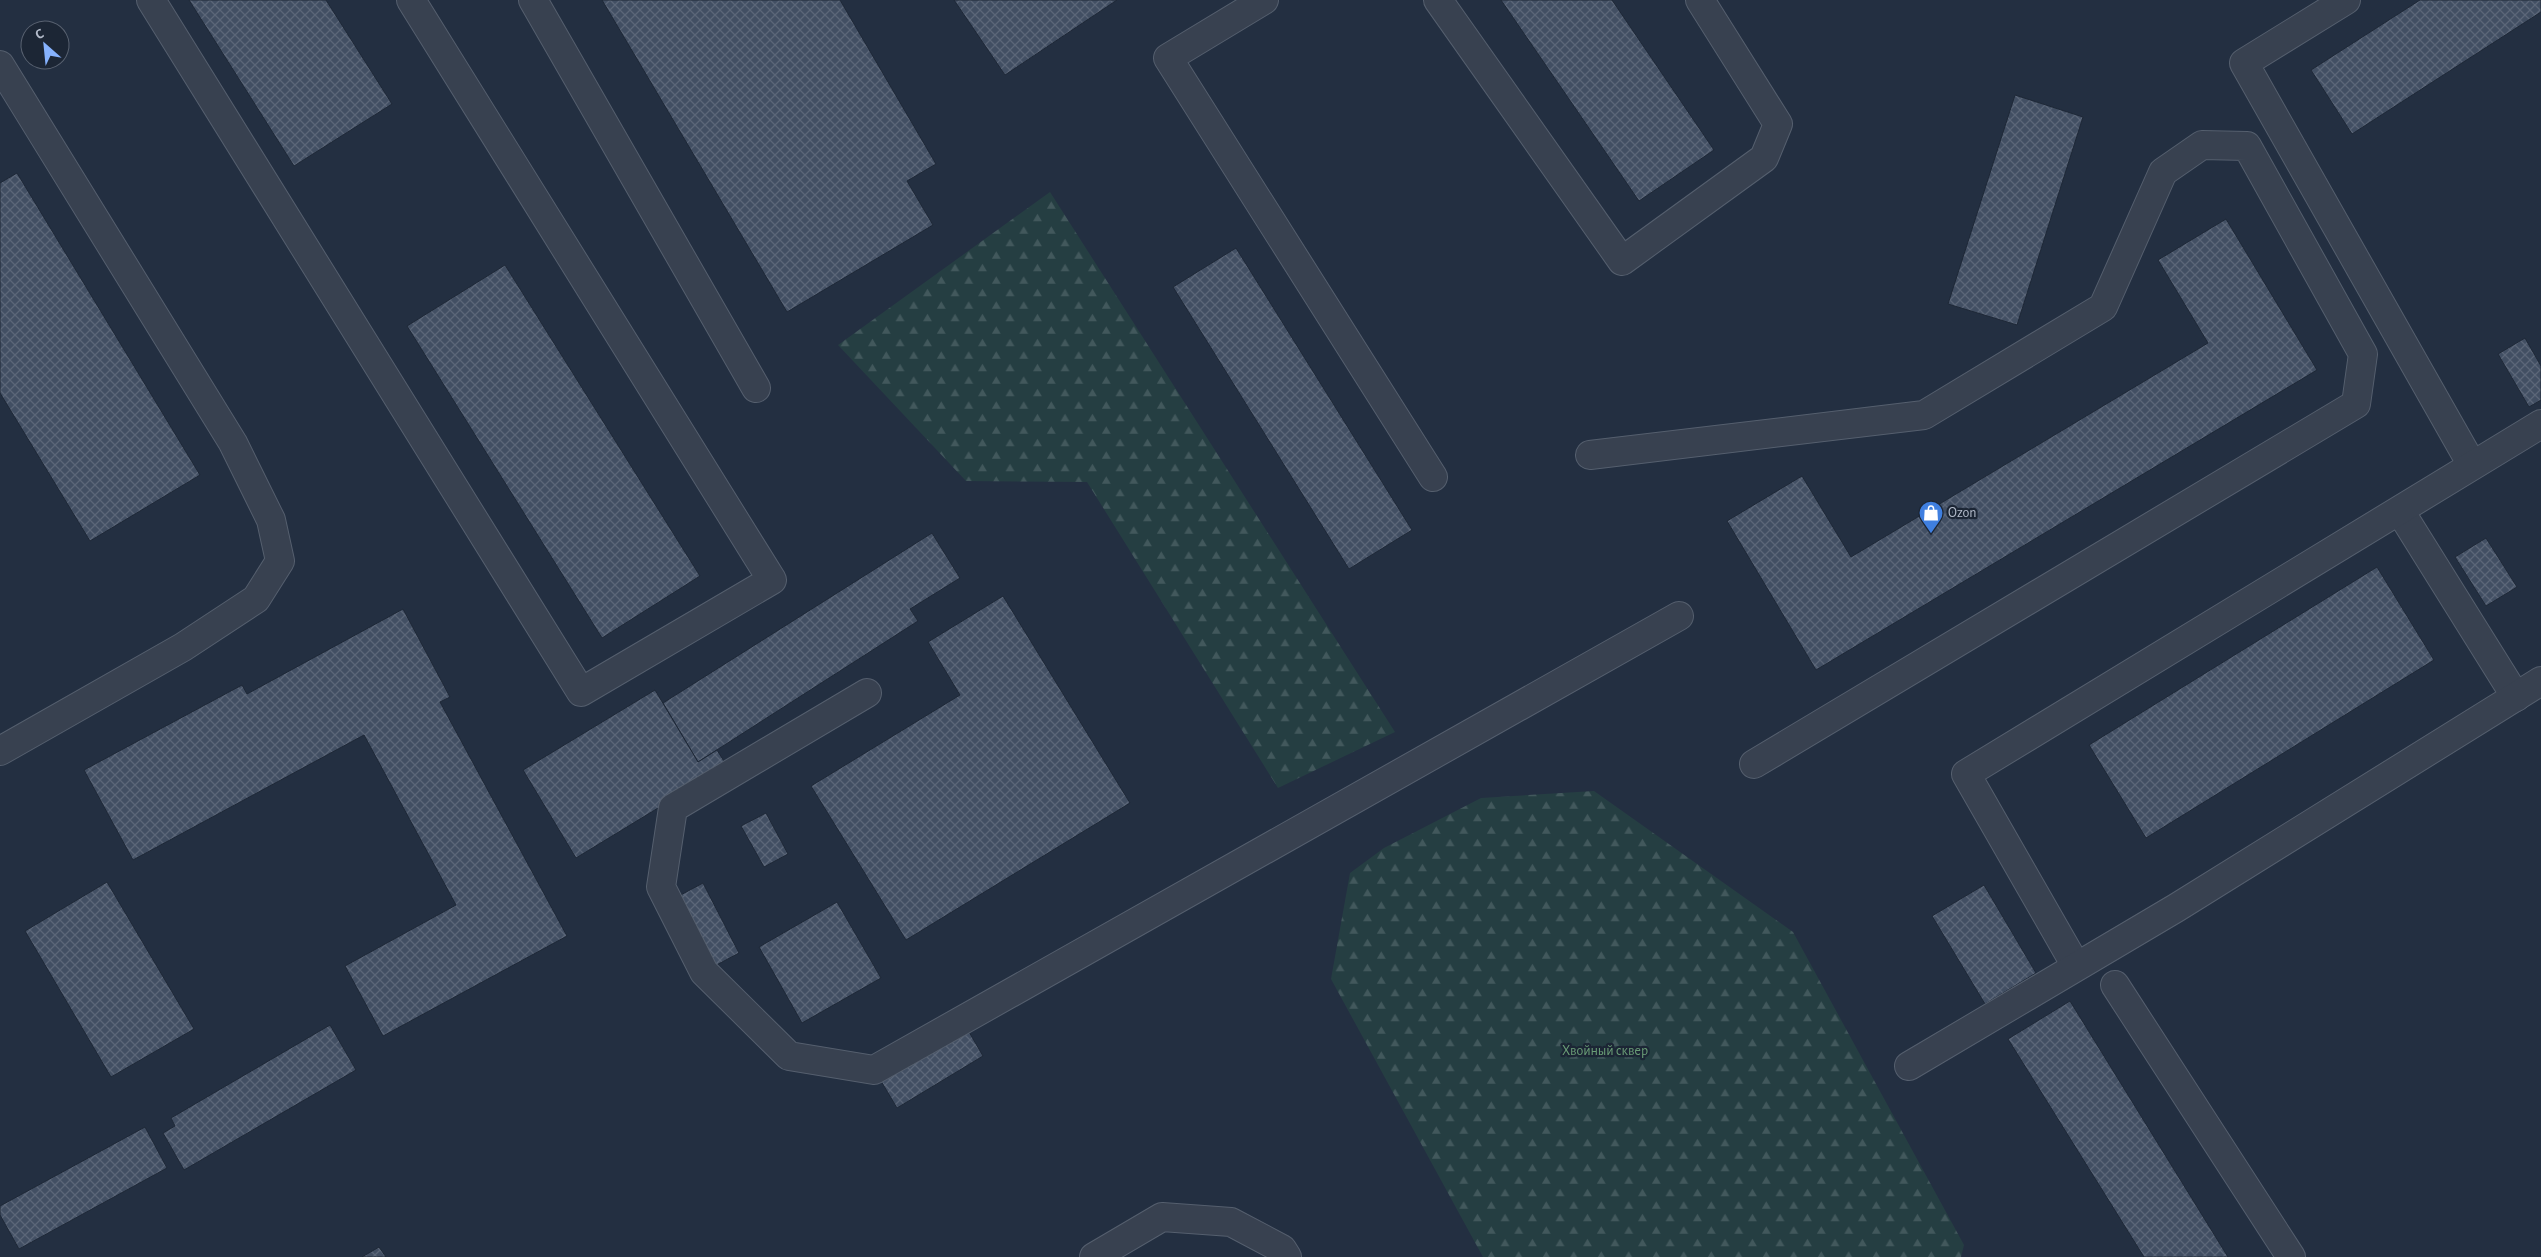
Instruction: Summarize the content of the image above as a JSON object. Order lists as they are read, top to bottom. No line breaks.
{"parks":["Хвойный сквер"],"places":{"shop":["Ozon"]},"north":"top left"}
